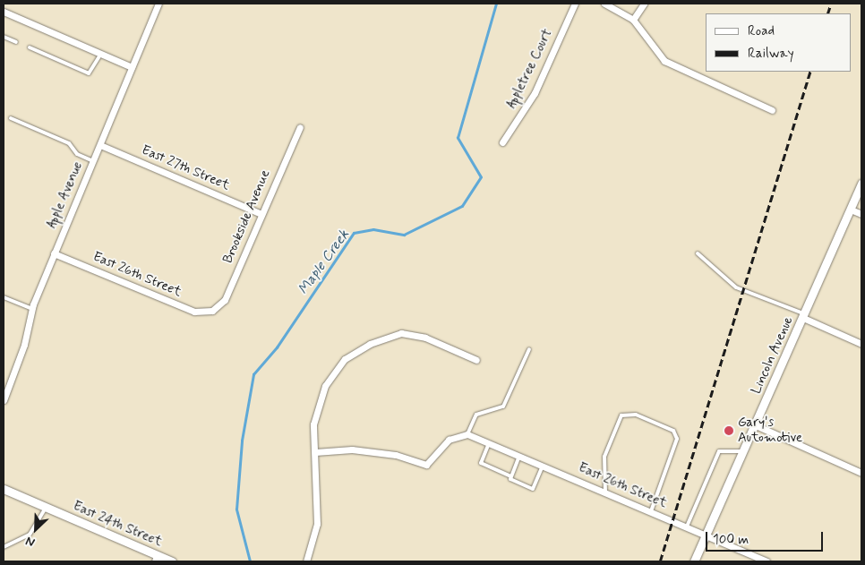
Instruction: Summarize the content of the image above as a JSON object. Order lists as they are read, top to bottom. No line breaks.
{"streets":{"street":["Appletree Court","East 27th Street","Apple Avenue","Brookside Avenue","East 26th Street","Lincoln Avenue","East 24th Street"]},"crossings":[["East 27th Street","Apple Avenue"],["East 27th Street","Brookside Avenue"],["Apple Avenue","East 26th Street"],["Brookside Avenue","East 26th Street"],["East 26th Street","Lincoln Avenue"]],"water":["Maple Creek"],"places":["Gary's Automotive"],"legend":["Road","Railway"],"scale_bar":"100 m","north":"bottom left"}
